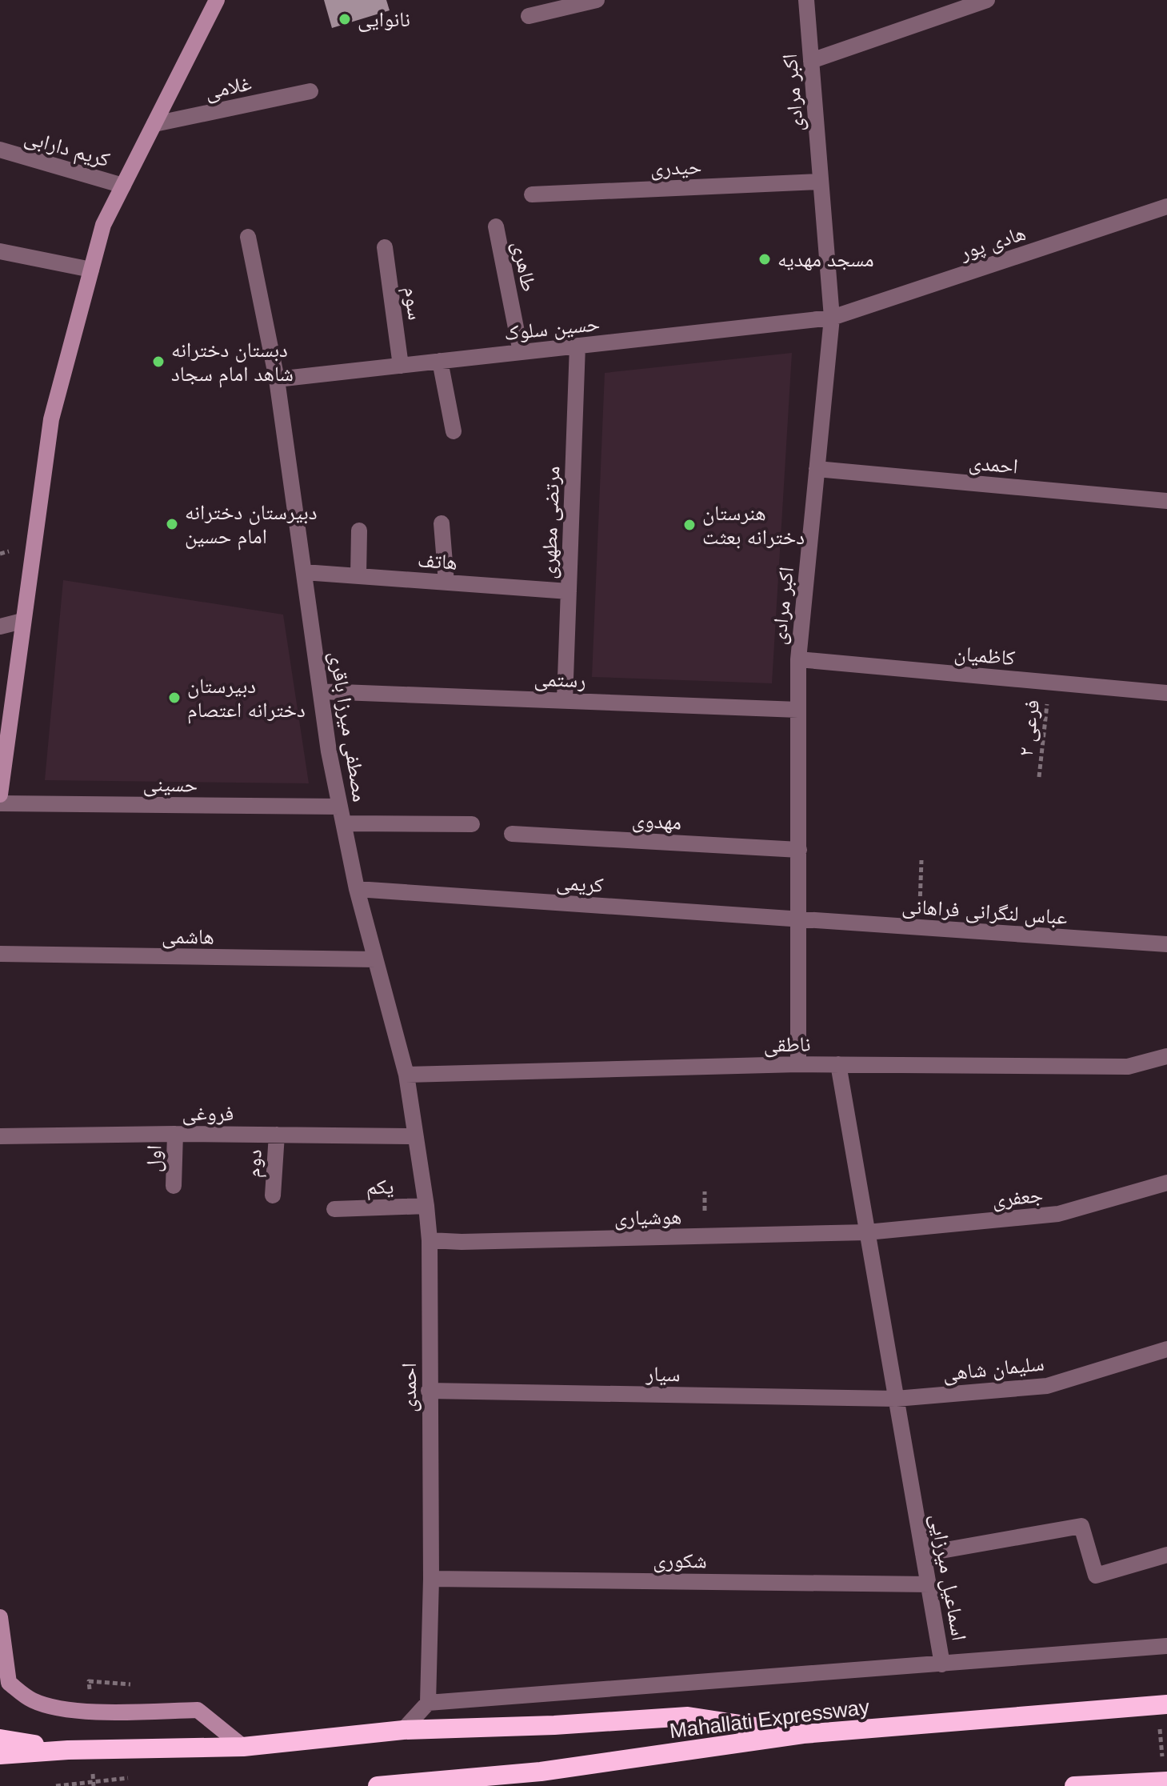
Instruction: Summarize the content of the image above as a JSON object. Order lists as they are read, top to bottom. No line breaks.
{"streets":{"highway":["Mahallati Expressway"],"street":["غلامی","اکبر مرادی","کریم دارابی","حیدری","هادی پور","طاهری","سوم","حسین سلوک","احمدی","مرتضی مطهری","هاتف","کاظمیان","رستمی","مصطفی میرزا باقری","حسینی","مهدوی","کریمی","عباس لنگرانی فراهانی","هاشمی","ناطقی","فروغی","اول","دوم","یکم","جعفری","هوشیاری","سلیمان شاهی","سیار","شکوری","اسماعیل میرزایی"],"path":["فرعی ۲"]},"crossings":[["اکبر مرادی","حیدری"],["اکبر مرادی","هادی پور"],["اکبر مرادی","حسین سلوک"],["اکبر مرادی","احمدی"],["اکبر مرادی","کاظمیان"],["اکبر مرادی","رستمی"],["اکبر مرادی","مهدوی"],["اکبر مرادی","کریمی"],["اکبر مرادی","عباس لنگرانی فراهانی"],["اکبر مرادی","ناطقی"],["هادی پور","حسین سلوک"],["طاهری","حسین سلوک"],["سوم","حسین سلوک"],["حسین سلوک","مرتضی مطهری"],["حسین سلوک","مصطفی میرزا باقری"],["احمدی","مصطفی میرزا باقری"],["احمدی","ناطقی"],["احمدی","فروغی"],["احمدی","یکم"],["احمدی","هوشیاری"],["احمدی","سیار"],["احمدی","شکوری"],["احمدی","اسماعیل میرزایی"],["مرتضی مطهری","هاتف"],["مرتضی مطهری","رستمی"],["هاتف","مصطفی میرزا باقری"],["کاظمیان","فرعی ۲"],["رستمی","مصطفی میرزا باقری"],["مصطفی میرزا باقری","حسینی"],["مصطفی میرزا باقری","کریمی"],["مصطفی میرزا باقری","هاشمی"],["مصطفی میرزا باقری","ناطقی"],["کریمی","عباس لنگرانی فراهانی"],["ناطقی","اسماعیل میرزایی"],["فروغی","اول"],["فروغی","دوم"],["جعفری","هوشیاری"],["جعفری","اسماعیل میرزایی"],["هوشیاری","اسماعیل میرزایی"],["سلیمان شاهی","سیار"],["سلیمان شاهی","اسماعیل میرزایی"],["سیار","اسماعیل میرزایی"],["شکوری","اسماعیل میرزایی"]],"places":["نانوایی","مسجد مهدیه","دبستان دخترانه شاهد امام سجاد","دبیرستان دخترانه امام حسین","هنرستان دخترانه بعثت","دبیرستان دخترانه اعتصام"]}
